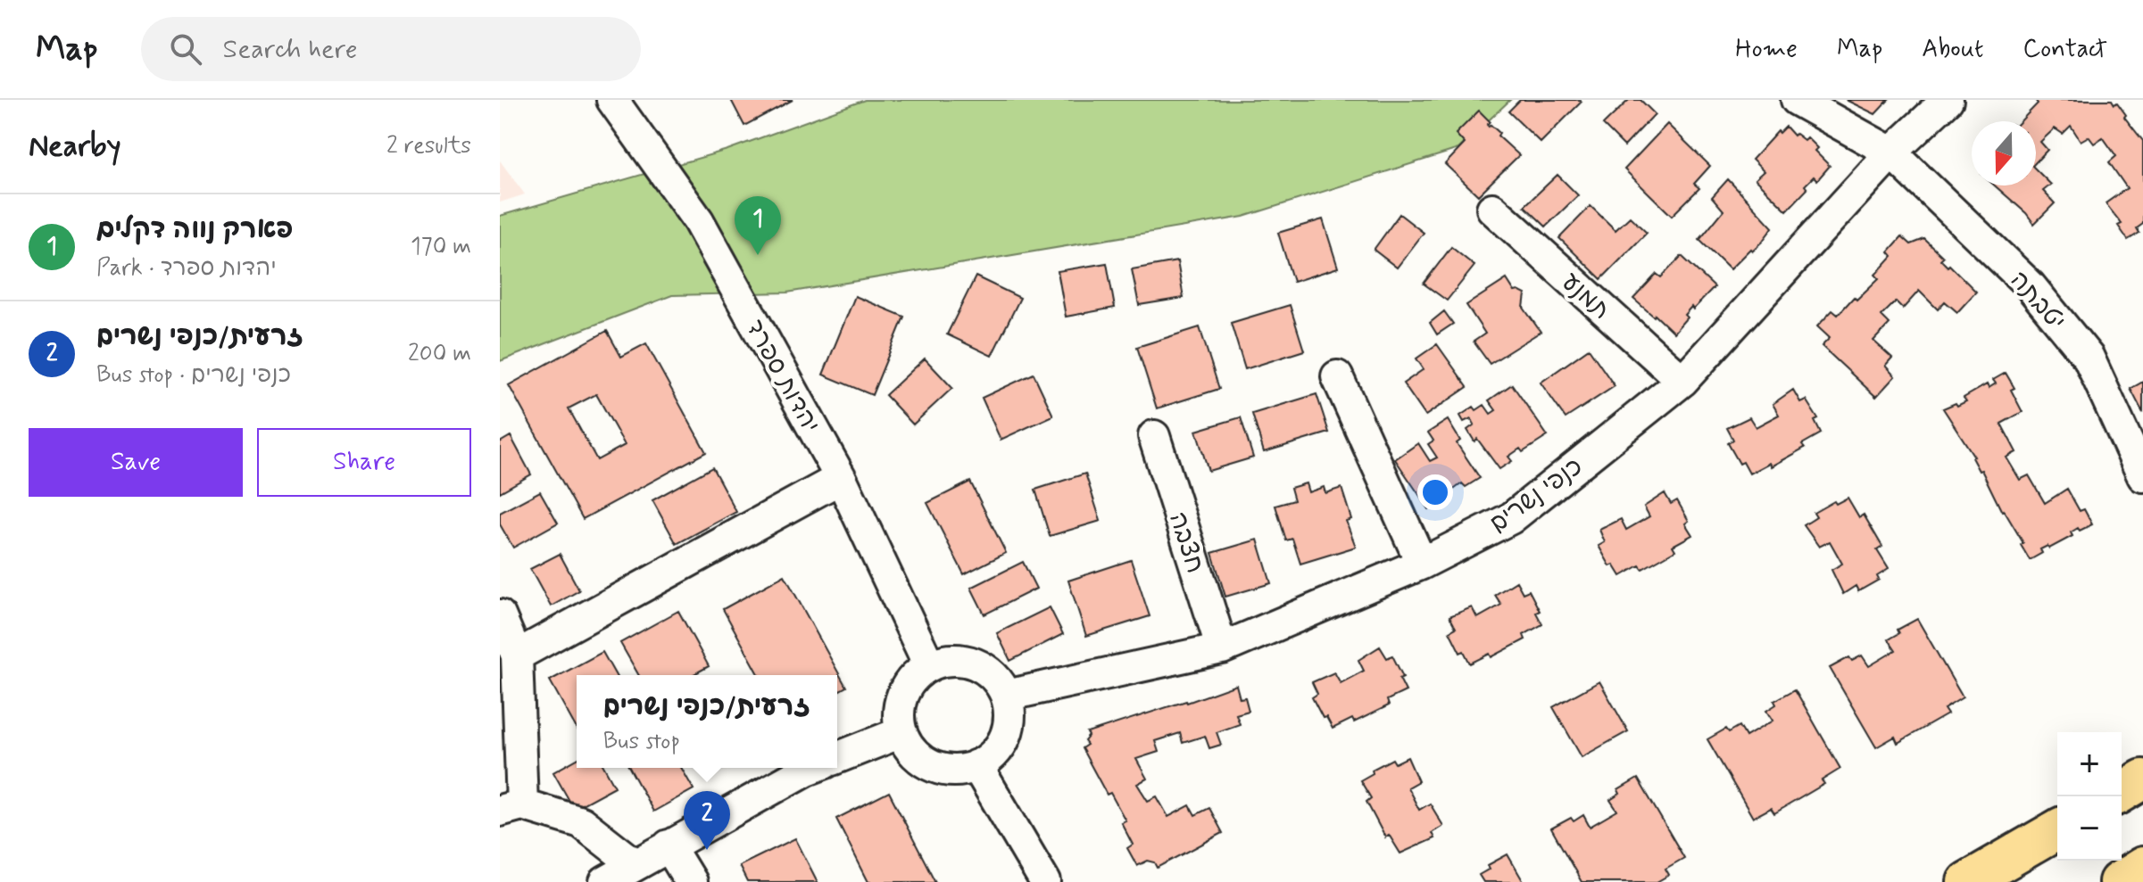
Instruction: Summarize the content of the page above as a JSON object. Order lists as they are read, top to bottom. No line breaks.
{"streets":{"street":["תמנע","יטבתה","יהדות ספרד","כנפי נשרים","חצבה"]},"crossings":[["תמנע","כנפי נשרים"],["יטבתה","כנפי נשרים"],["יהדות ספרד","כנפי נשרים"],["כנפי נשרים","חצבה"]],"north":"bottom","page":{"header":"Map","search":"Search here","nav":["Home","Map","About","Contact"],"heading":["Nearby","2 results"],"list":[{"mark":"1","name":"פארק נווה דקלים","note":"Park · יהדות ספרד","value":"170 m"},{"mark":"2","name":"זרעית/כנפי נשרים","note":"Bus stop · כנפי נשרים","value":"200 m"}],"pins":["1","2"],"buttons":["Save","Share"],"popup":["זרעית/כנפי נשרים","Bus stop"],"map_buttons":["+","−"]}}
